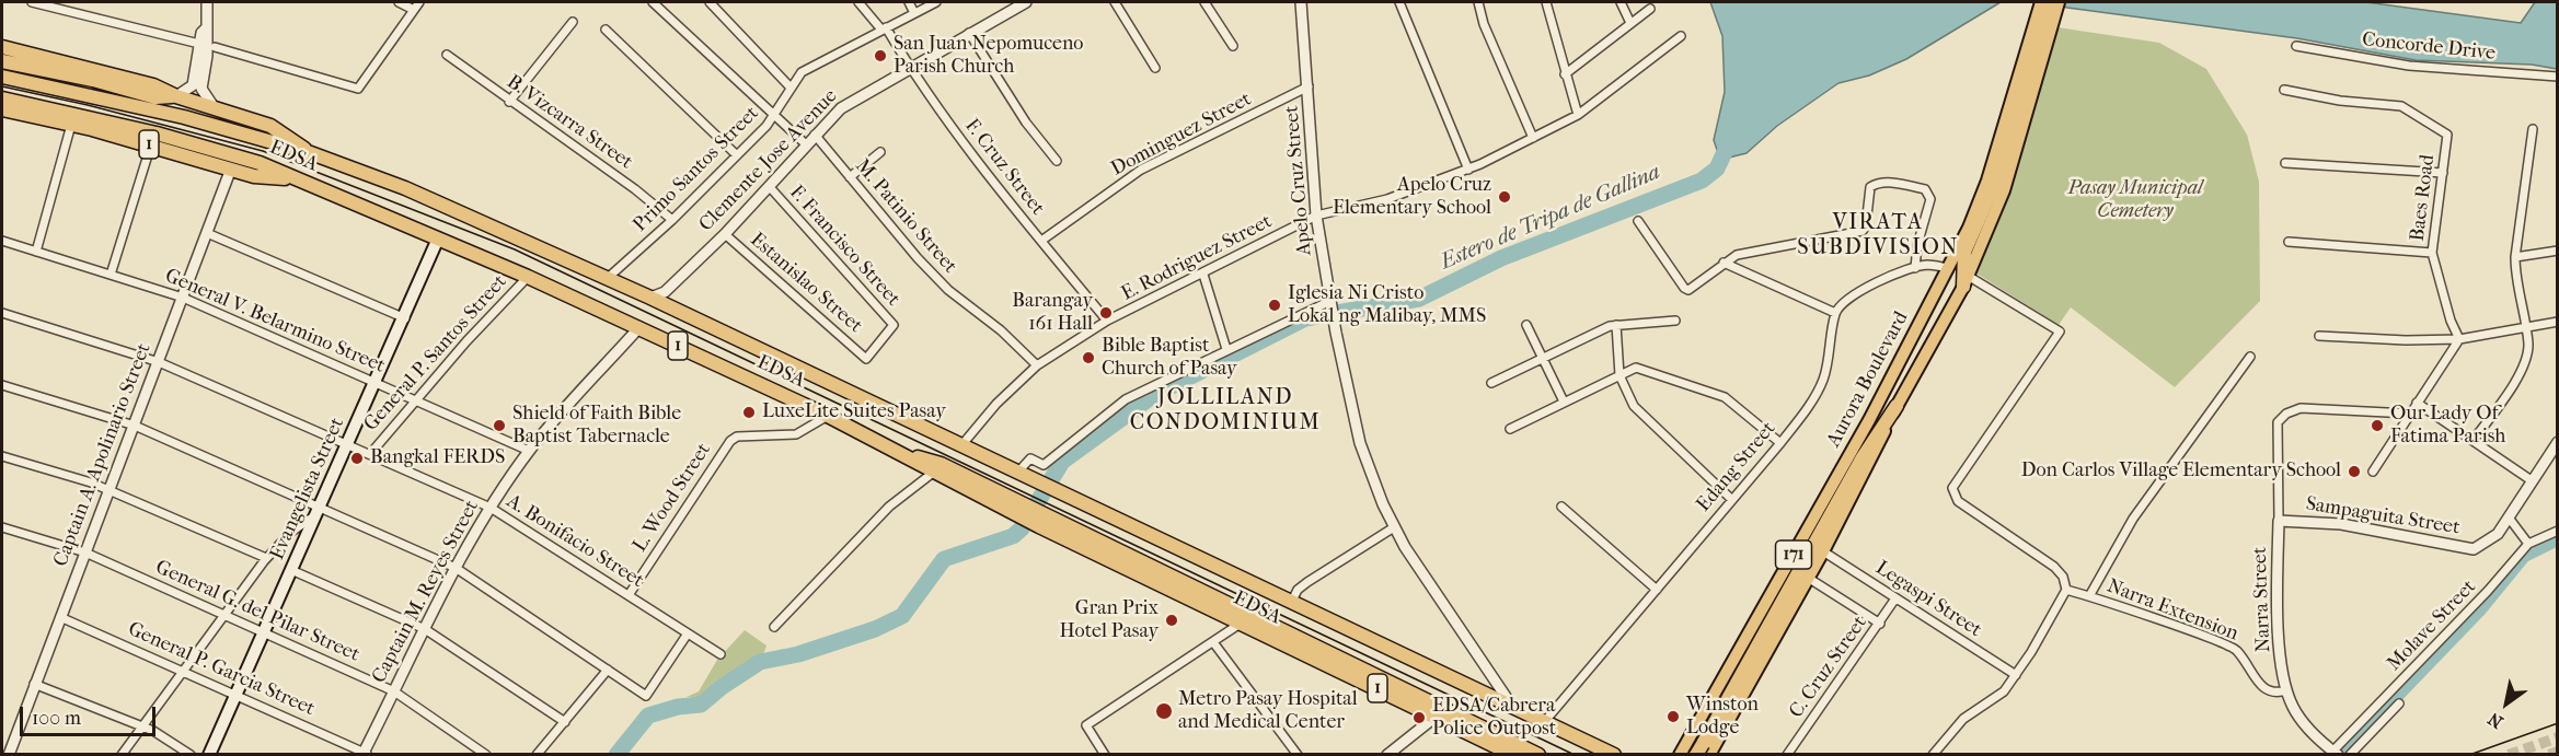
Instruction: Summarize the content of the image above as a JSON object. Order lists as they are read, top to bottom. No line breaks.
{"streets":{"highway":["1","EDSA"],"main road":["Aurora Boulevard","Evangelista Street","171"],"street":["Concorde Drive","B. Vizcarra Street","Dominguez Street","Clemente Jose Avenue","F. Cruz Street","Primo Santos Street","Apelo Cruz Street","Baes Road","M. Patinio Street","F. Francisco Street","E. Rodriguez Street","Estanislao Street","General V. Belarmino Street","General P. Santos Street","Captain A. Apolinario Street","Edang Street","L. Wood Street","Sampaguita Street","A. Bonifacio Street","Captain M. Reyes Street","Legaspi Street","Narra Street","Narra Extension","General G. del Pilar Street","Molave Street","C. Cruz Street","General P. Garcia Street"]},"crossings":[["B. Vizcarra Street","Primo Santos Street"],["Dominguez Street","F. Cruz Street"],["Dominguez Street","Apelo Cruz Street"],["1","EDSA"],["1","Captain A. Apolinario Street"],["EDSA","Clemente Jose Avenue"],["EDSA","Primo Santos Street"],["EDSA","Apelo Cruz Street"],["EDSA","E. Rodriguez Street"],["EDSA","General P. Santos Street"],["EDSA","Edang Street"],["EDSA","Evangelista Street"],["EDSA","L. Wood Street"],["EDSA","Captain M. Reyes Street"],["Clemente Jose Avenue","F. Cruz Street"],["Clemente Jose Avenue","M. Patinio Street"],["Clemente Jose Avenue","F. Francisco Street"],["Clemente Jose Avenue","Estanislao Street"],["F. Cruz Street","Primo Santos Street"],["F. Cruz Street","E. Rodriguez Street"],["Apelo Cruz Street","E. Rodriguez Street"],["M. Patinio Street","E. Rodriguez Street"],["F. Francisco Street","Estanislao Street"],["General V. Belarmino Street","General P. Santos Street"],["General V. Belarmino Street","Captain A. Apolinario Street"],["General V. Belarmino Street","Evangelista Street"],["General V. Belarmino Street","Captain M. Reyes Street"],["General P. Santos Street","A. Bonifacio Street"],["Aurora Boulevard","Legaspi Street"],["Captain A. Apolinario Street","A. Bonifacio Street"],["Captain A. Apolinario Street","General G. del Pilar Street"],["Captain A. Apolinario Street","General P. Garcia Street"],["Evangelista Street","A. Bonifacio Street"],["Evangelista Street","General G. del Pilar Street"],["Evangelista Street","General P. Garcia Street"],["L. Wood Street","A. Bonifacio Street"],["Sampaguita Street","Narra Street"],["A. Bonifacio Street","Captain M. Reyes Street"],["Captain M. Reyes Street","General G. del Pilar Street"],["Captain M. Reyes Street","General P. Garcia Street"],["Legaspi Street","C. Cruz Street"],["Narra Street","Narra Extension"],["Narra Street","Molave Street"]],"districts":["VIRATA SUBDIVISION","JOLLILAND CONDOMINIUM"],"water":["Estero de Tripa de Gallina"],"parks":["Pasay Municipal Cemetery"],"places":["San Juan Nepomuceno Parish Church","Apelo Cruz Elementary School","Iglesia Ni Cristo Lokal ng Malibay, MMS","Barangay 161 Hall","Bible Baptist Church of Pasay","LuxeLite Suites Pasay","Shield of Faith Bible Baptist Tabernacle","Our Lady Of Fatima Parish","Bangkal FERDS","Don Carlos Village Elementary School","Gran Prix Hotel Pasay","Metro Pasay Hospital and Medical Center","Winston Lodge","EDSA/Cabrera Police Outpost"],"scale_bar":"100 m","north":"bottom left"}
